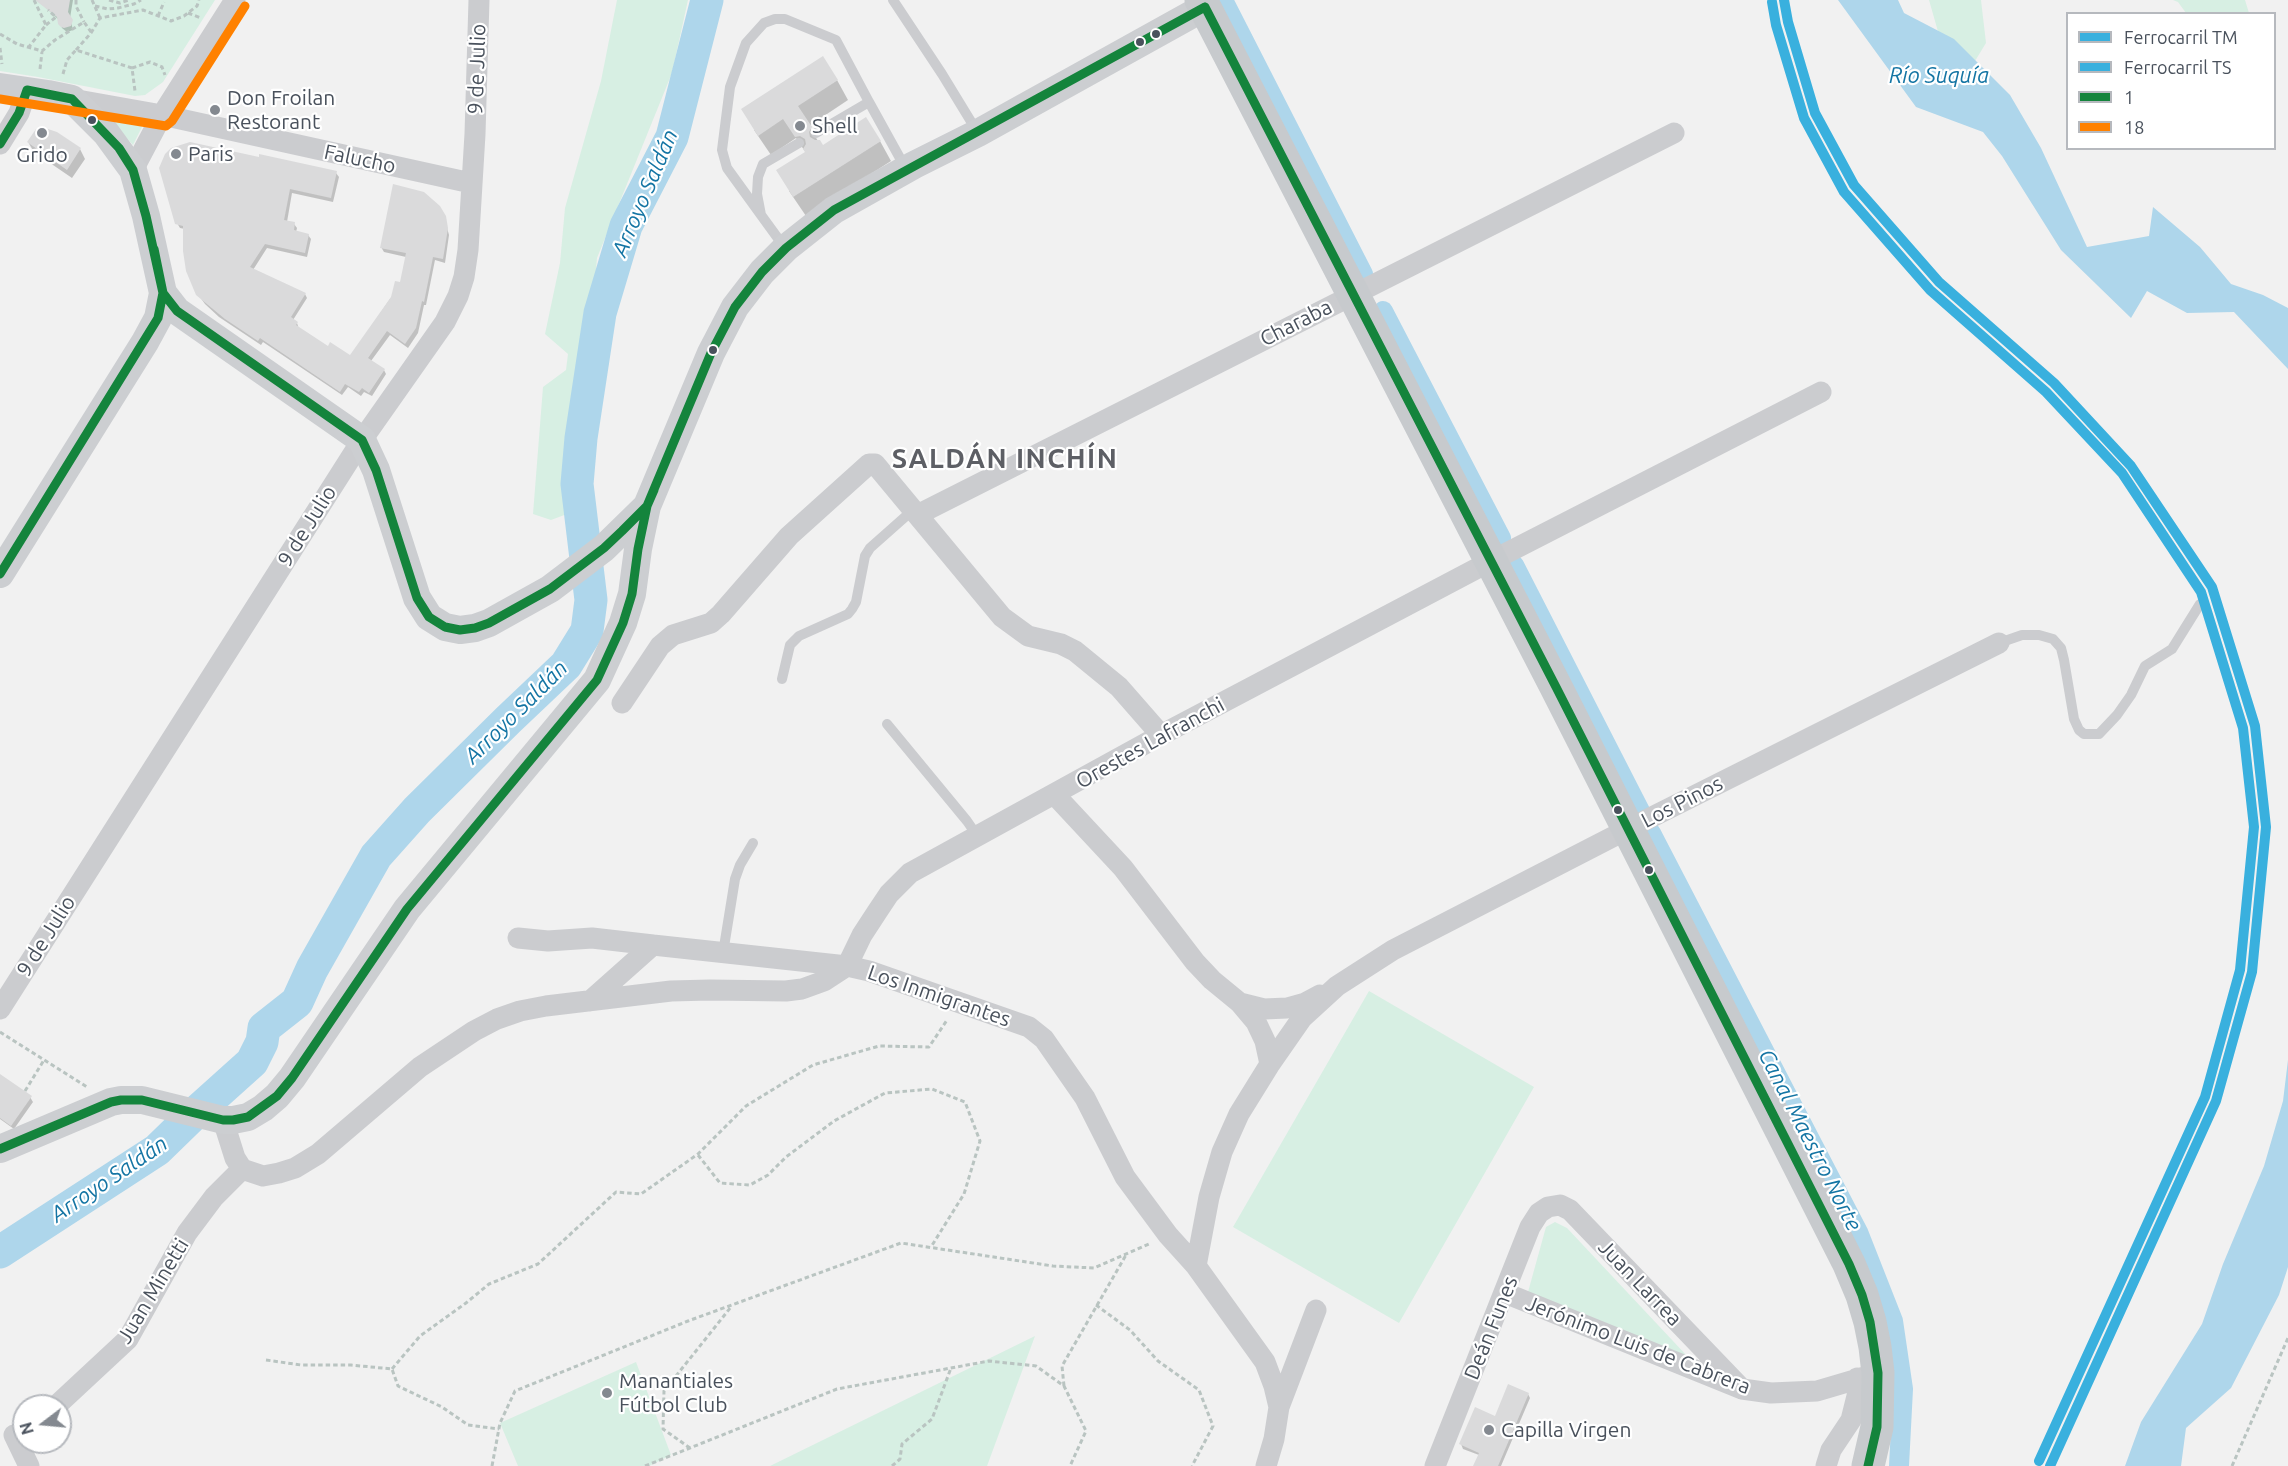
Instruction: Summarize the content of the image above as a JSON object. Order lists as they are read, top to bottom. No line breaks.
{"streets":{"street":["9 de Julio","Falucho","Charaba","Orestes Lafranchi","Los Pinos","Los Inmigrantes","Juan Larrea","Juan Minetti","Deán Funes","Jerónimo Luis de Cabrera"]},"crossings":[["9 de Julio","Falucho"],["Orestes Lafranchi","Los Inmigrantes"],["Los Pinos","Los Inmigrantes"],["Los Inmigrantes","Juan Minetti"],["Juan Larrea","Deán Funes"],["Juan Larrea","Jerónimo Luis de Cabrera"],["Deán Funes","Jerónimo Luis de Cabrera"]],"districts":["SALDÁN INCHÍN"],"water":["Río Suquía","Arroyo Saldán","Canal Maestro Norte"],"places":["Don Froilan Restorant","Shell","Grido","Paris","Manantiales Fútbol Club","Capilla Virgen"],"lines":["rail line TM","rail line TS","transit line 18","transit line 1"],"legend":["Ferrocarril TM","Ferrocarril TS","1","18"],"north":"left"}
